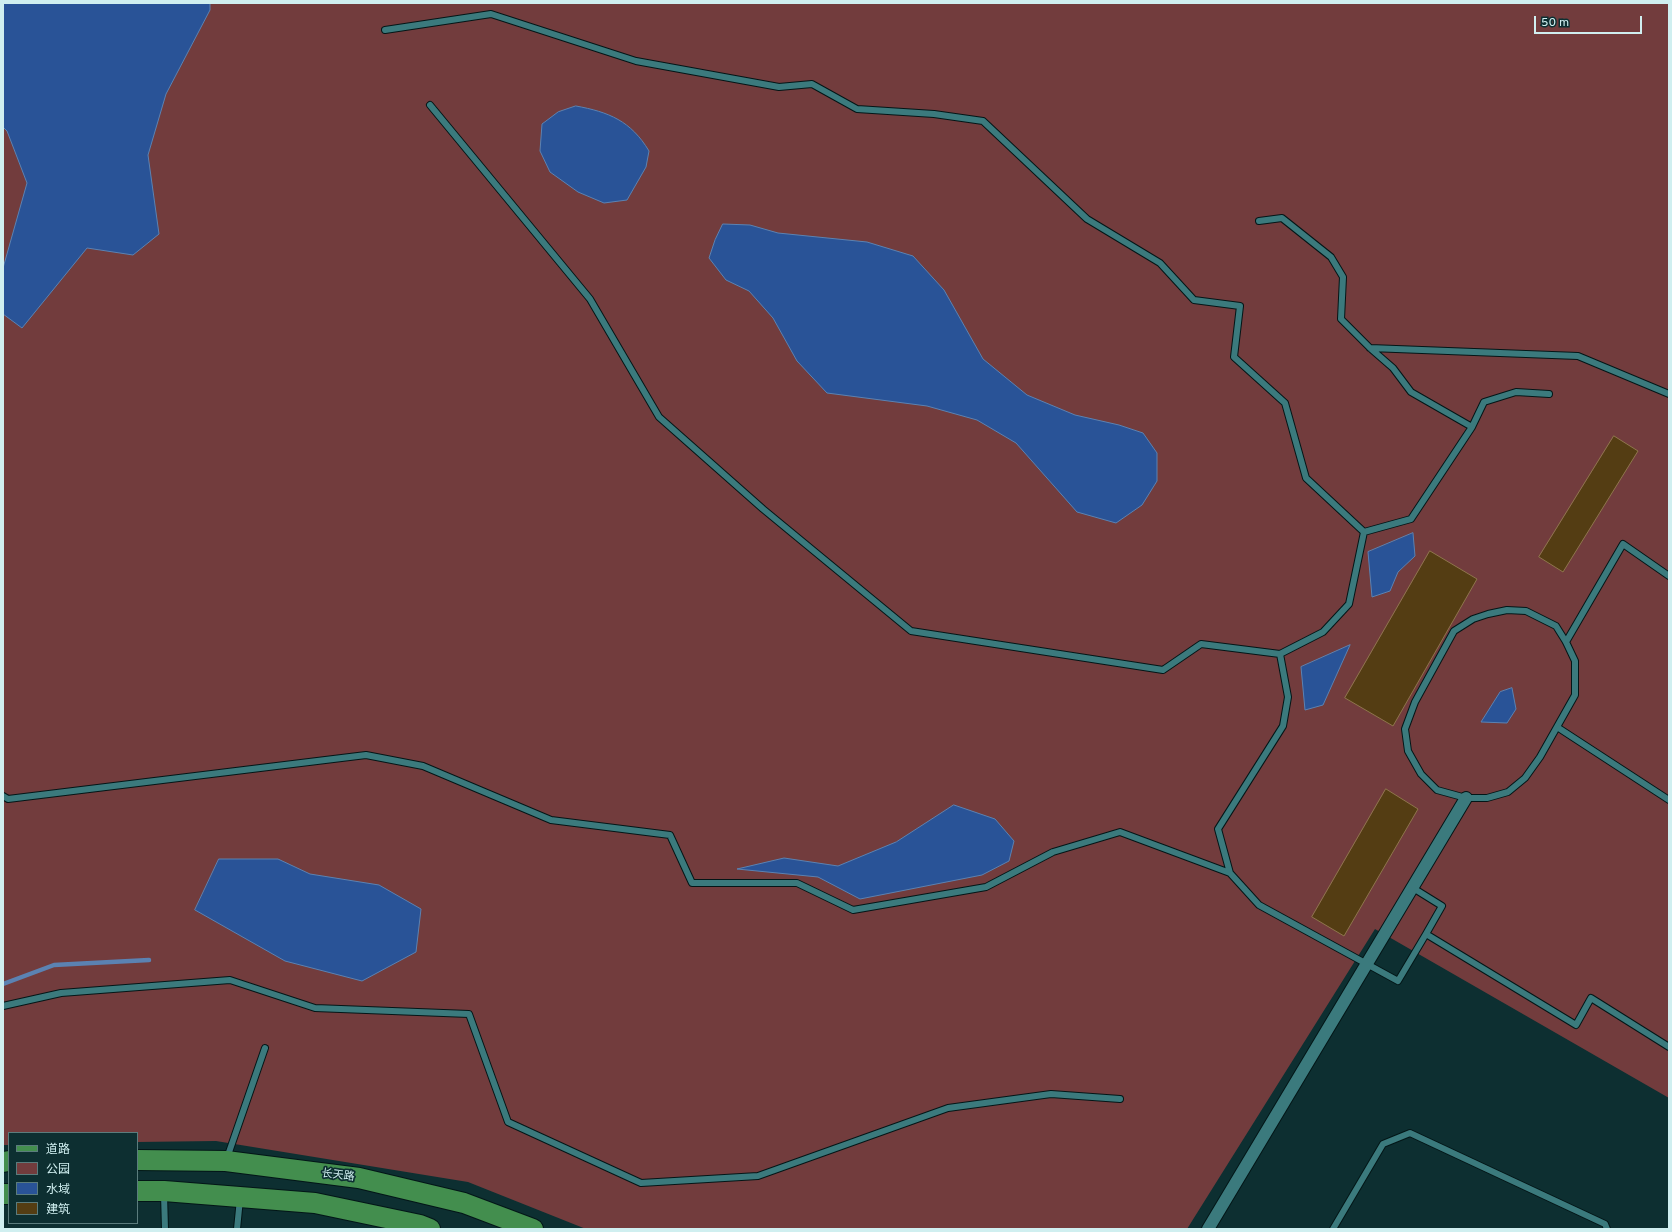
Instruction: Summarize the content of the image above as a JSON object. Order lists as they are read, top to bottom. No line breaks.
{"streets":{"main road":["长天路"]},"legend":["道路","公园","水域","建筑"],"scale_bar":"50 m"}
